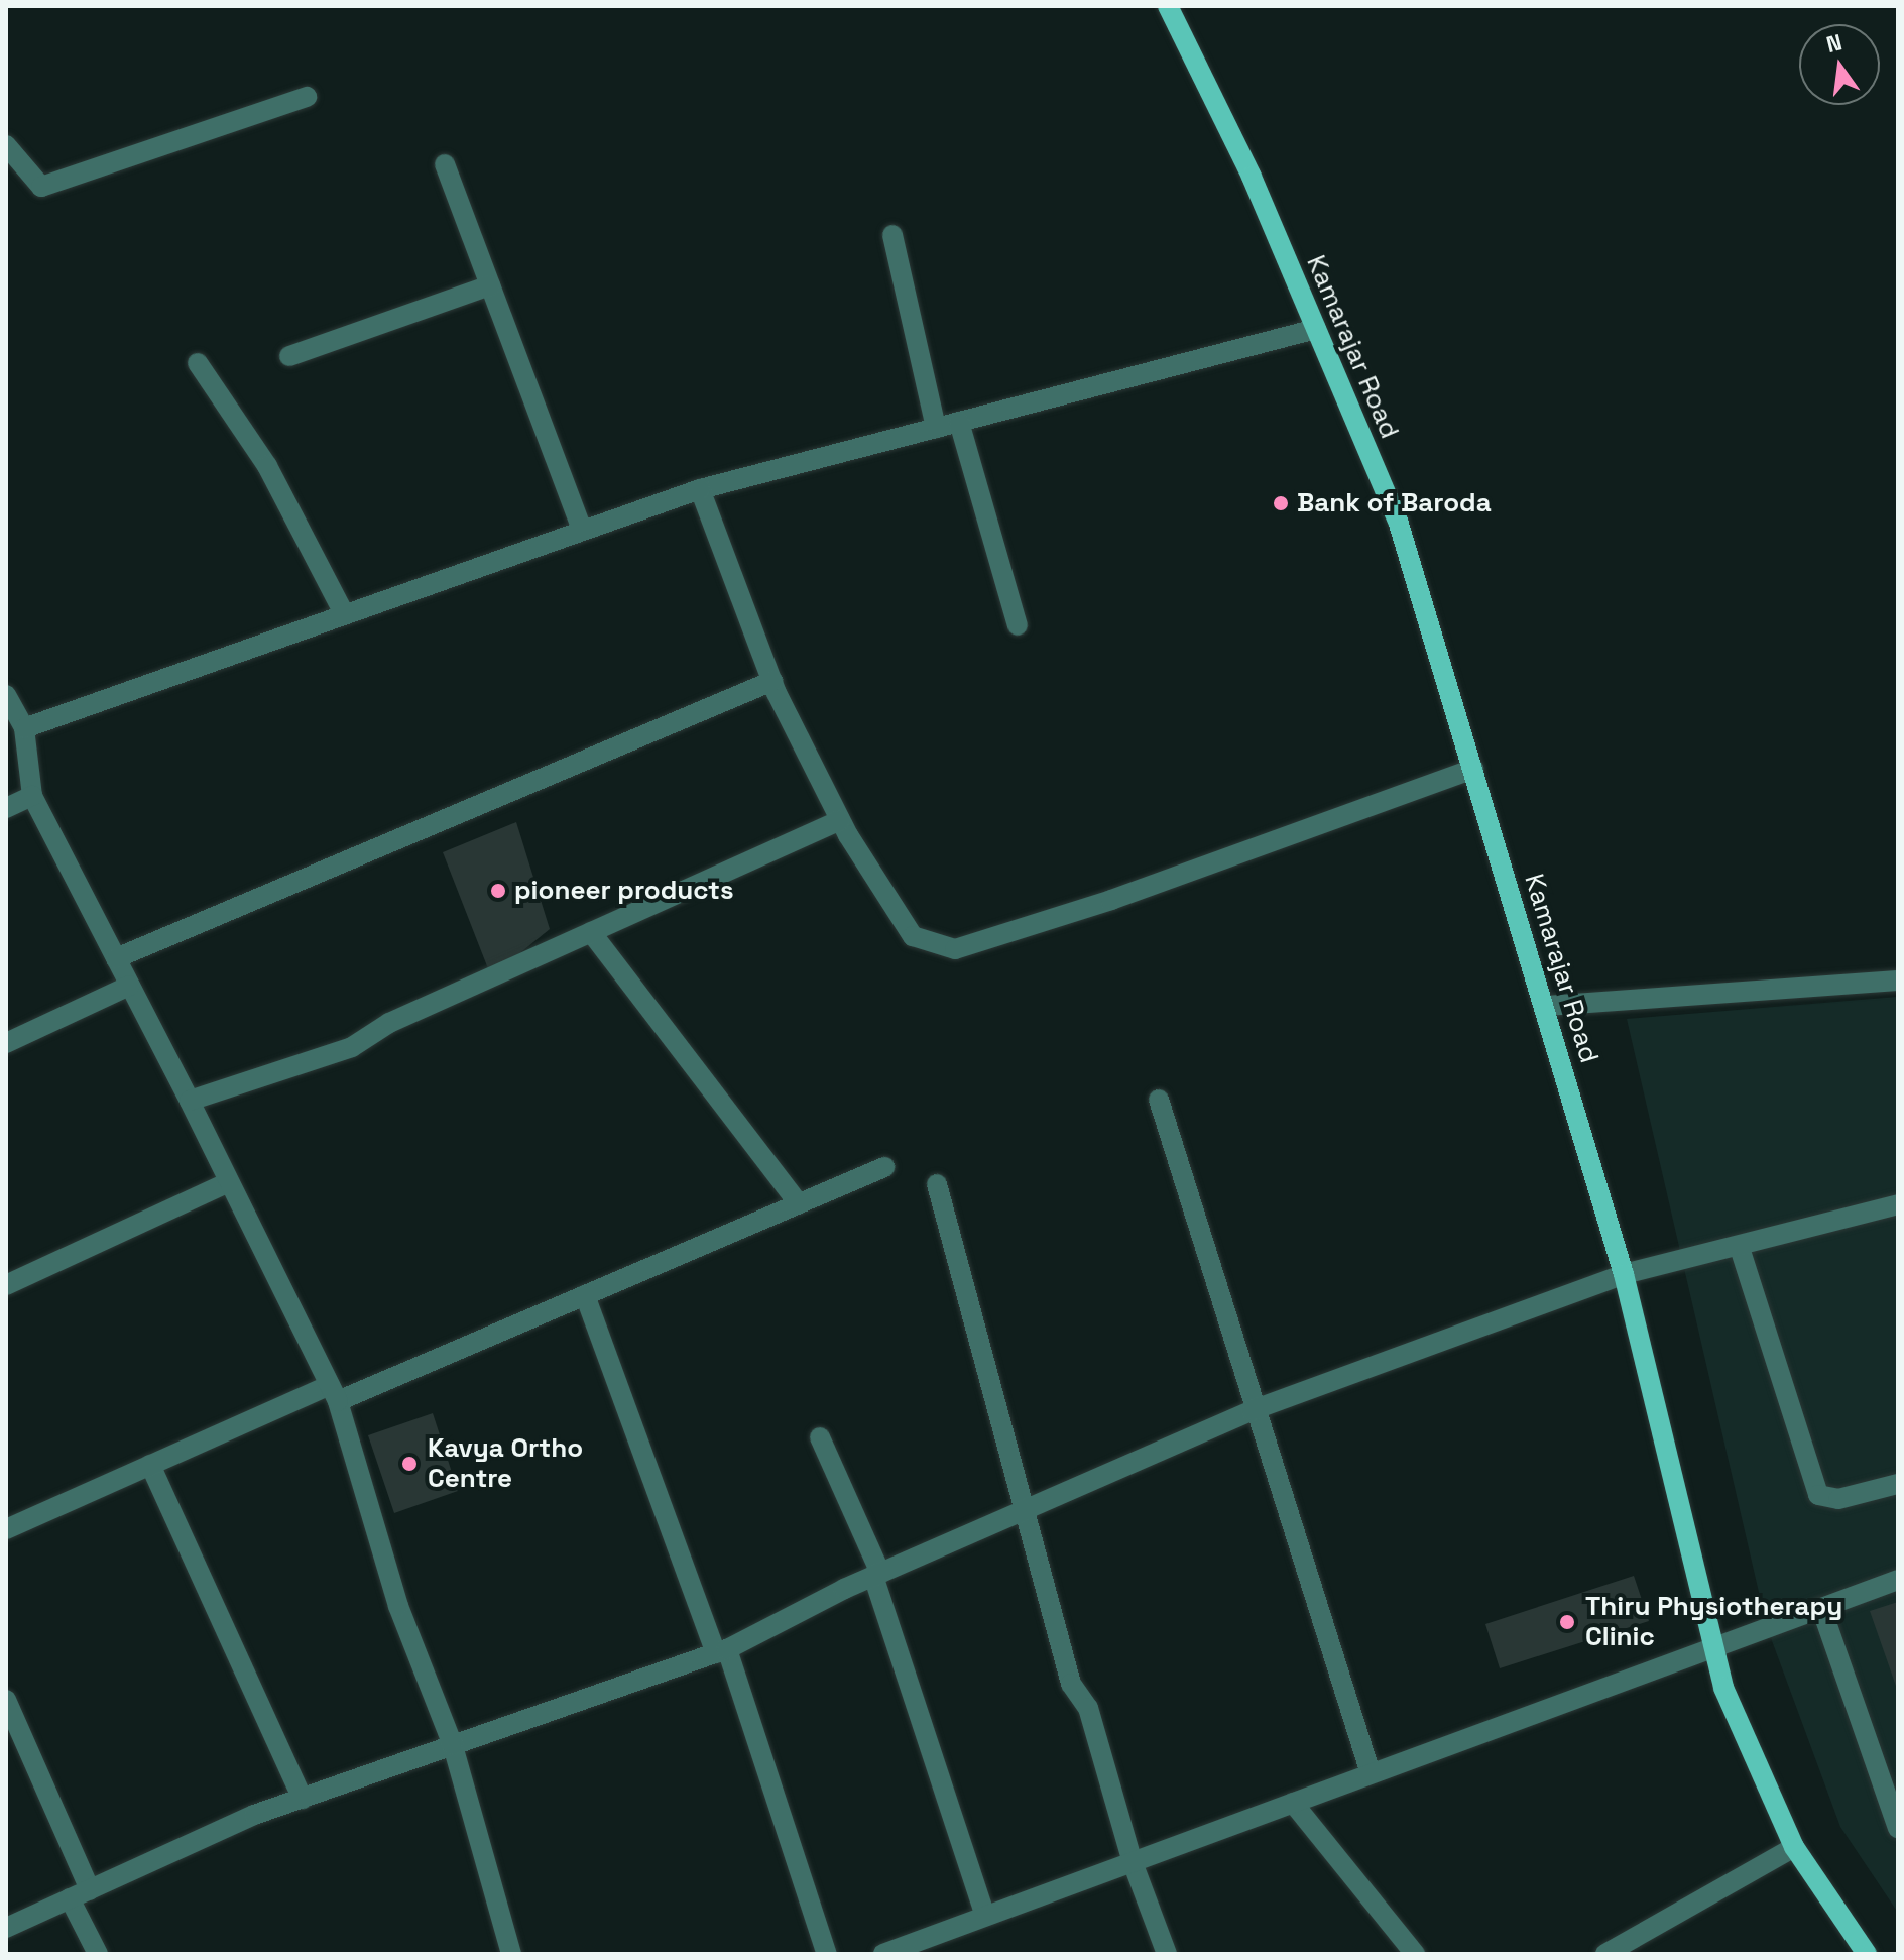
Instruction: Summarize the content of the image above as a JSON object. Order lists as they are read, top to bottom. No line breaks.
{"streets":{"main road":["Kamarajar Road"]},"places":["Bank of Baroda","pioneer products","Kavya Ortho Centre","Thiru Physiotherapy Clinic"],"north":"top"}
